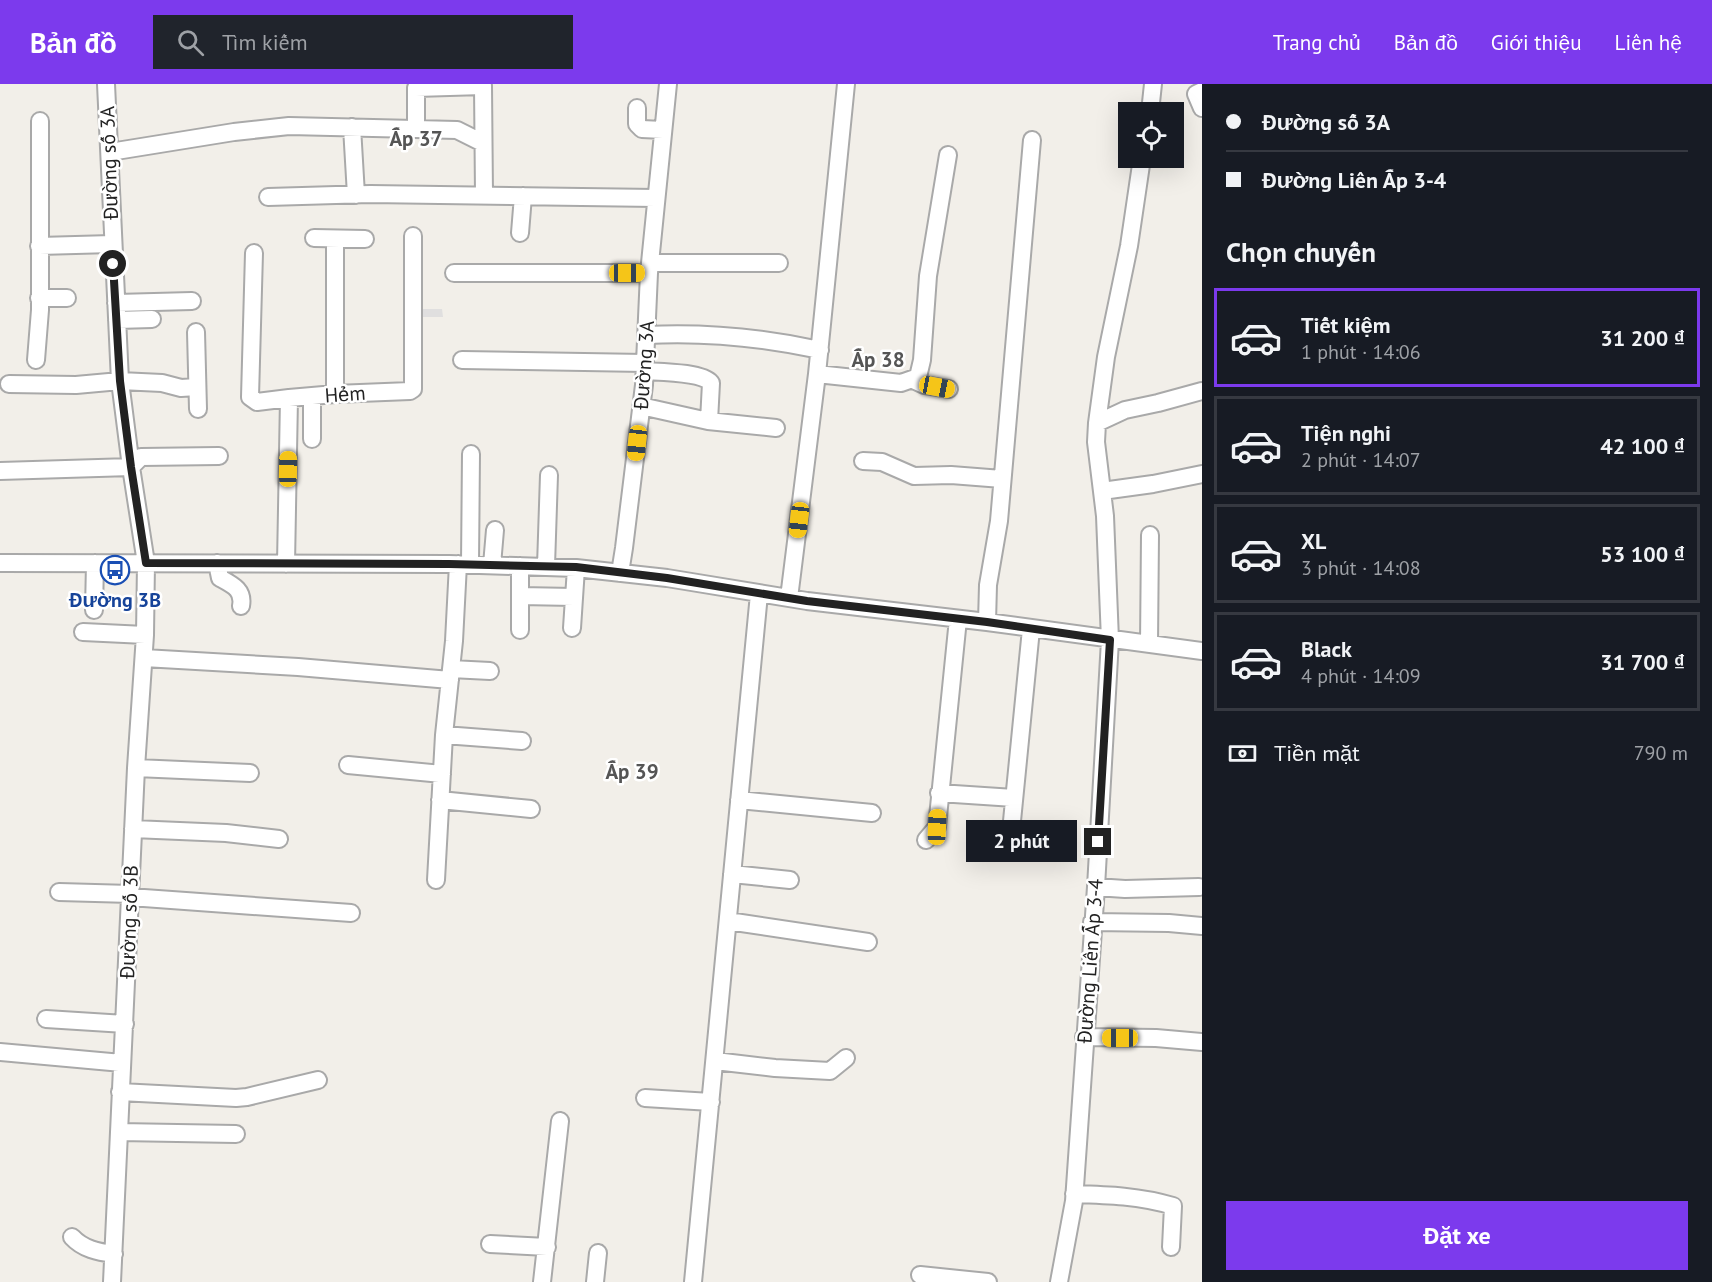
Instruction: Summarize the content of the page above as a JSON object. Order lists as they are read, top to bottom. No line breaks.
{"streets":{"street":["Đường số 3A","Đường 3A","Hẻm","Đường số 3B","Đường Liên Ấp 3-4"]},"crossings":[["Đường số 3A","Đường số 3B"]],"districts":["Ấp 37","Ấp 38","Ấp 39"],"places":{"bus stop":["Đường 3B"]},"page":{"header":"Bản đồ","search":"Tìm kiếm","nav":["Trang chủ","Bản đồ","Giới thiệu","Liên hệ"],"banner":["Đường số 3A","Đường Liên Ấp 3-4"],"heading":"Chọn chuyến","list":[{"name":"Tiết kiệm","note":"1 phút · 14:06","value":"31 200 ₫"},{"name":"Tiện nghi","note":"2 phút · 14:07","value":"42 100 ₫"},{"name":"XL","note":"3 phút · 14:08","value":"53 100 ₫"},{"name":"Black","note":"4 phút · 14:09","value":"31 700 ₫"}],"pay":["Tiền mặt","790 m"],"bubble":"2 phút","buttons":"Đặt xe"}}
